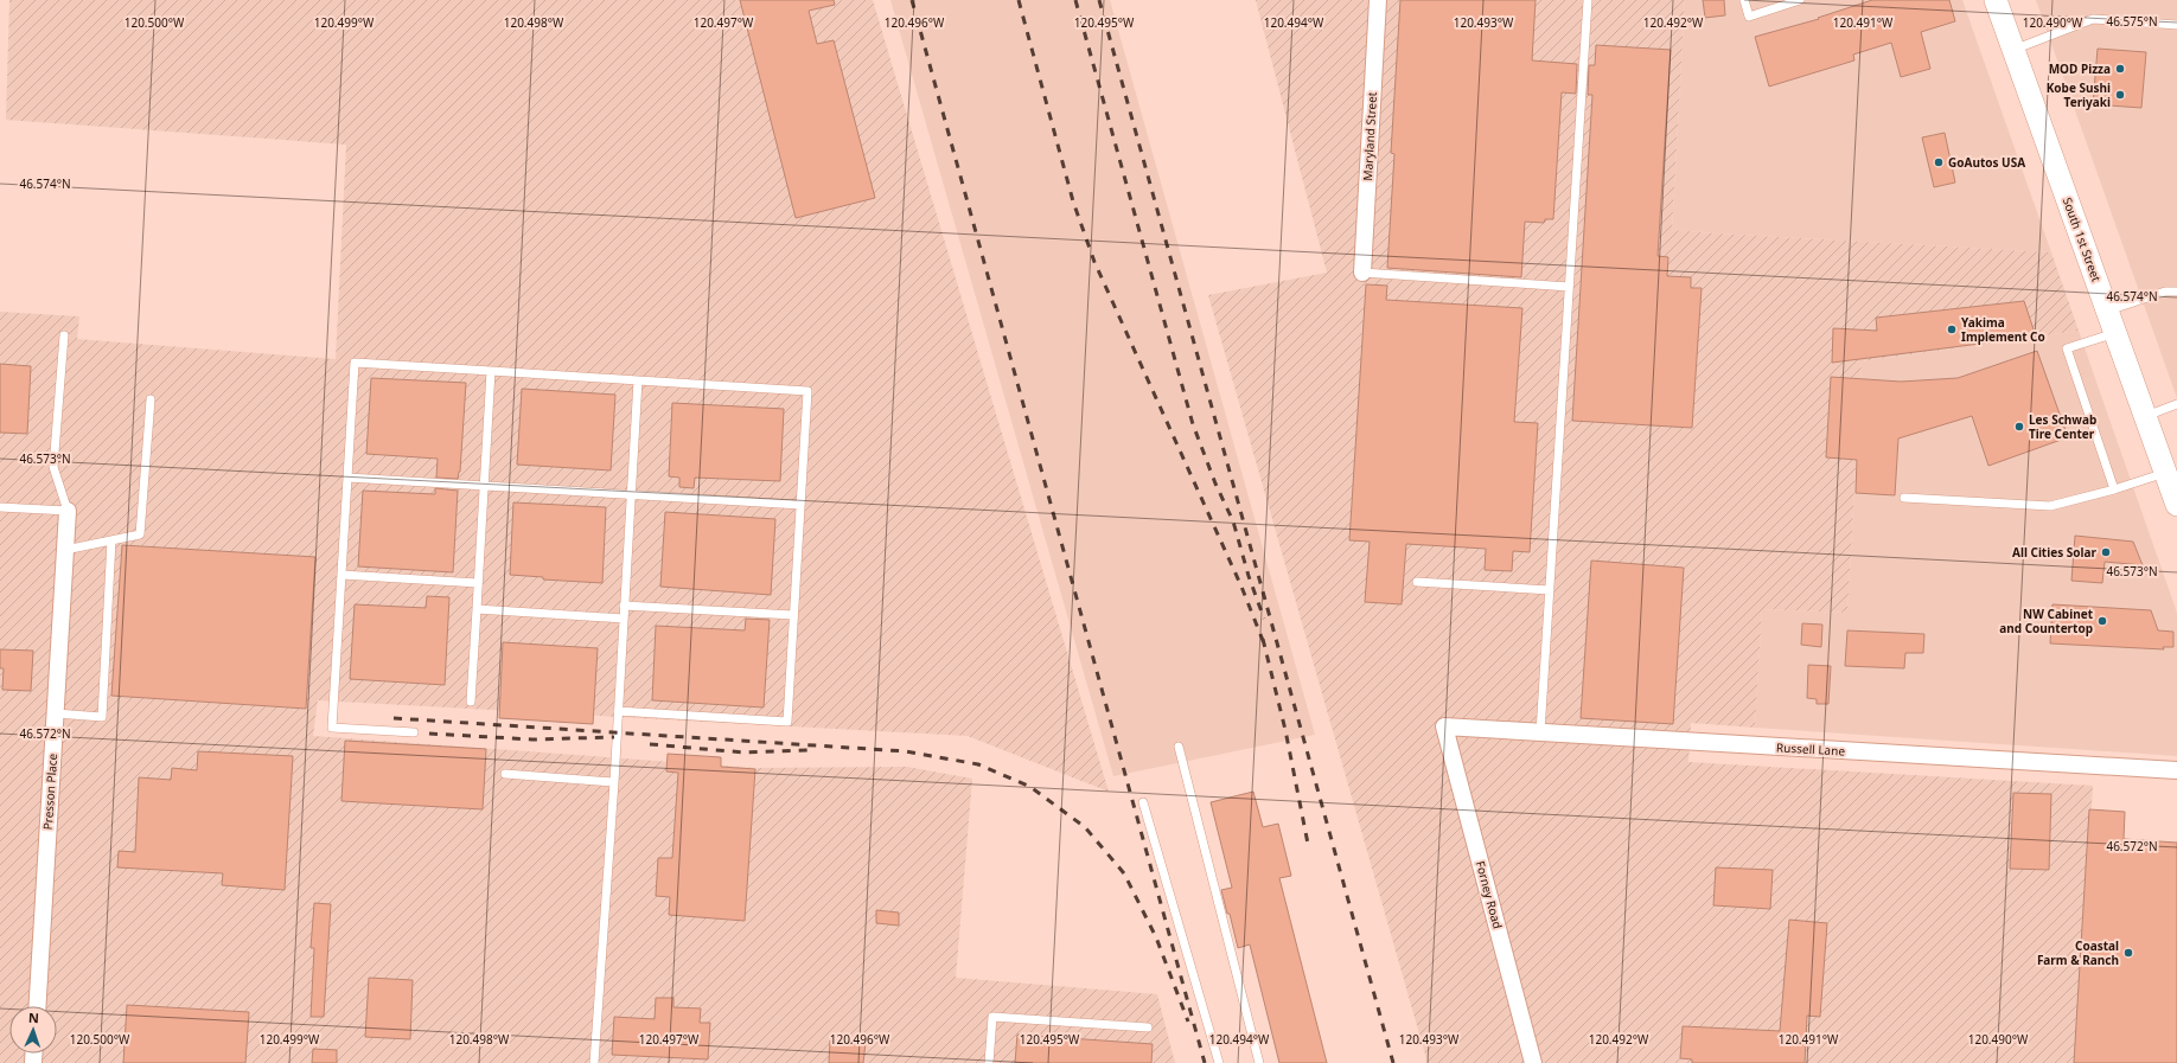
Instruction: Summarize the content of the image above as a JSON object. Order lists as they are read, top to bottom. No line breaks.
{"streets":{"main road":["South 1st Street"],"street":["Maryland Street","Russell Lane","Presson Place","Forney Road"]},"crossings":[["Russell Lane","Forney Road"]],"places":["MOD Pizza","Kobe Sushi Teriyaki","GoAutos USA","Yakima Implement Co","Les Schwab Tire Center","All Cities Solar","NW Cabinet and Countertop","Coastal Farm & Ranch"],"north":"top","coordinates":["46.575°N","120.500°W","120.499°W","120.498°W","120.497°W","120.496°W","120.495°W","120.494°W","120.493°W","120.492°W","120.491°W","120.490°W","46.574°N","46.573°N","46.572°N"]}
